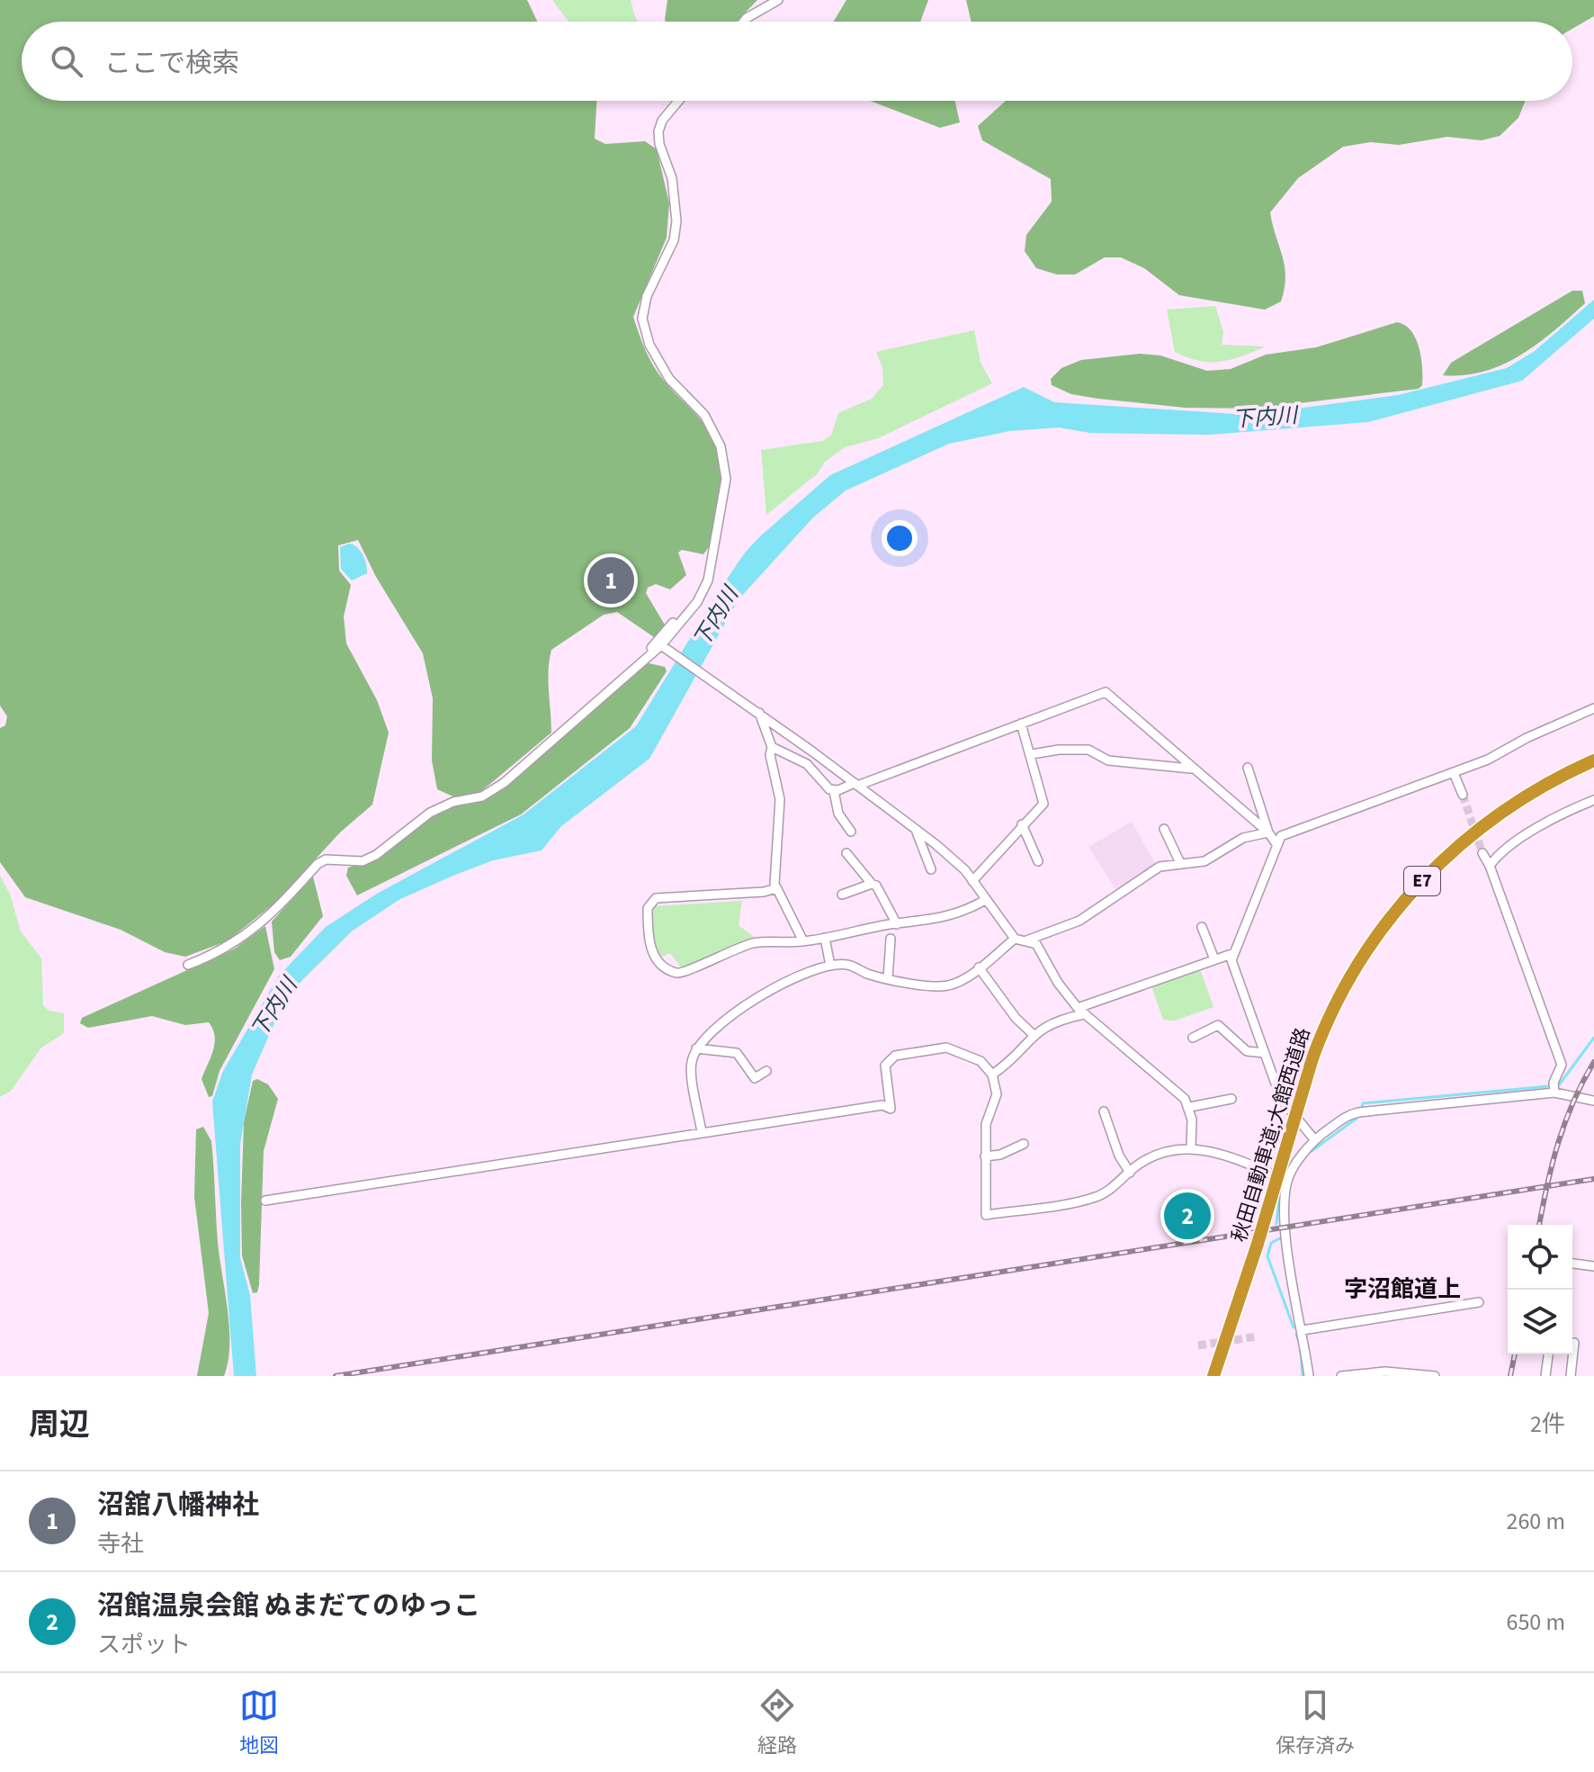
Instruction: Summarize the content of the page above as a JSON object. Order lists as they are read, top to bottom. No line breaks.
{"streets":{"highway":["E7","秋田自動車道;大館西道路"]},"districts":["字沼館道上"],"water":["下内川"],"page":{"search":"ここで検索","pins":["1","2"],"heading":["周辺","2件"],"list":[{"mark":"1","name":"沼舘八幡神社","note":"寺社","value":"260 m"},{"mark":"2","name":"沼館温泉会館 ぬまだてのゆっこ","note":"スポット","value":"650 m"}],"nav":["地図","経路","保存済み"]}}
